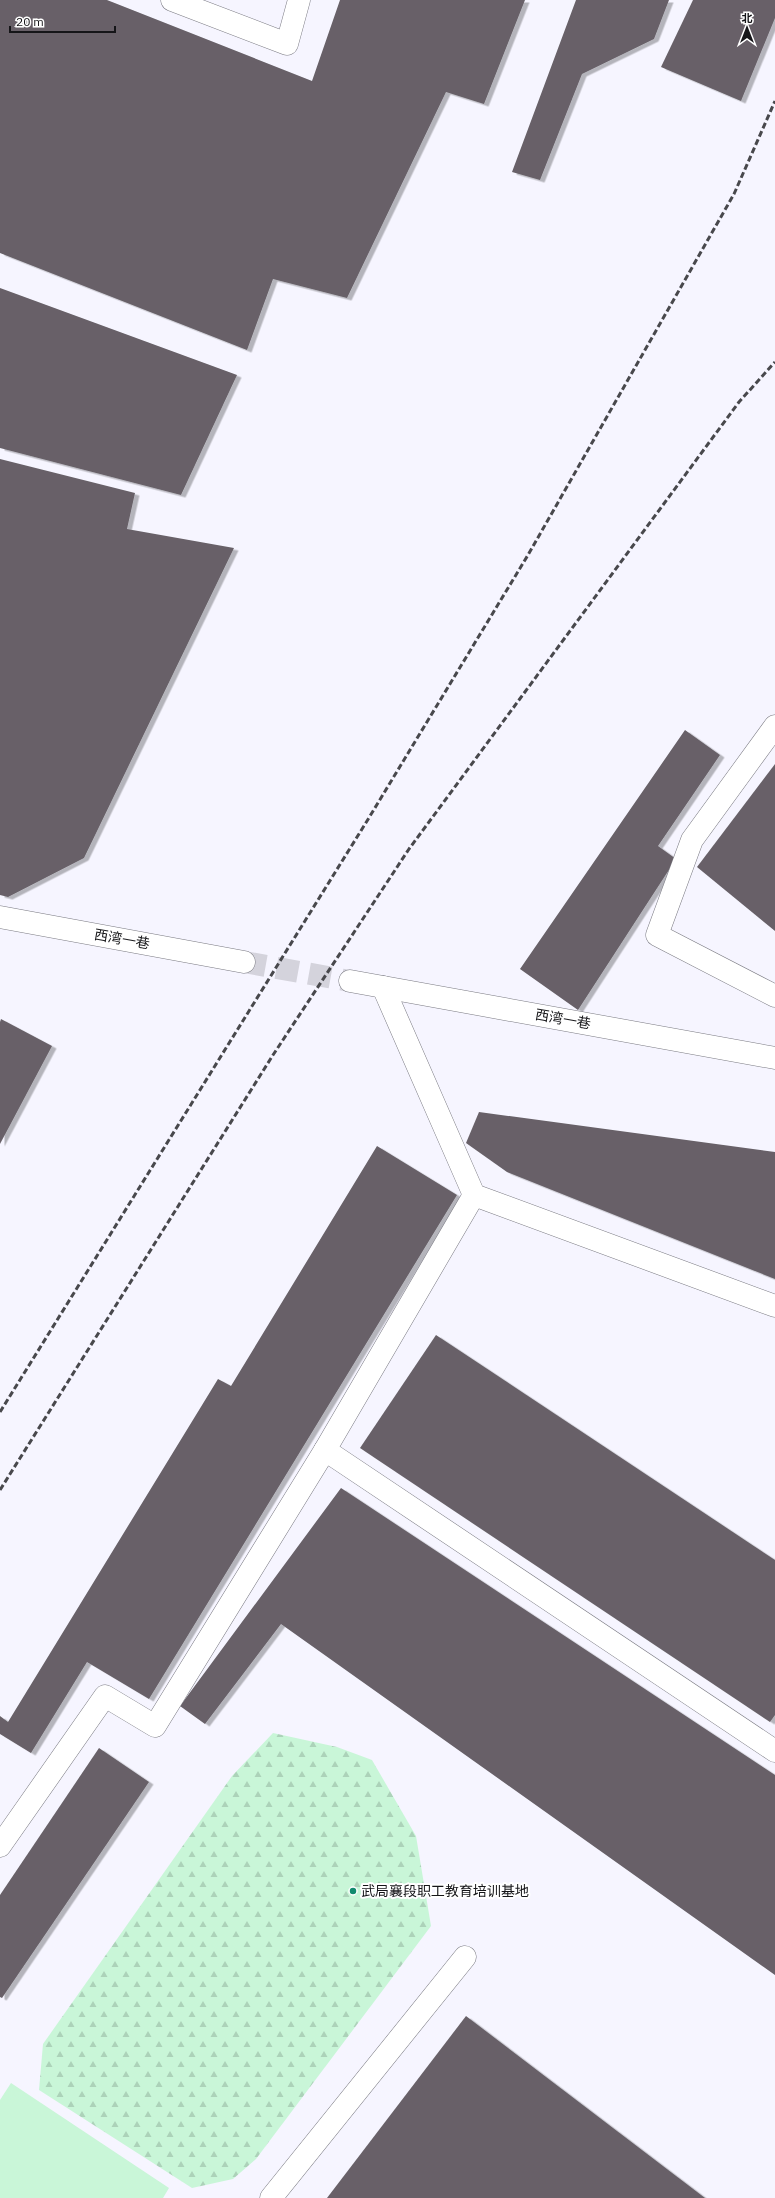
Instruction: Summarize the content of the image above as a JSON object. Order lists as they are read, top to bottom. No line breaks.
{"streets":{"street":["西湾一巷"]},"places":["武局襄段职工教育培训基地"],"scale_bar":"20 m","north":"top"}
